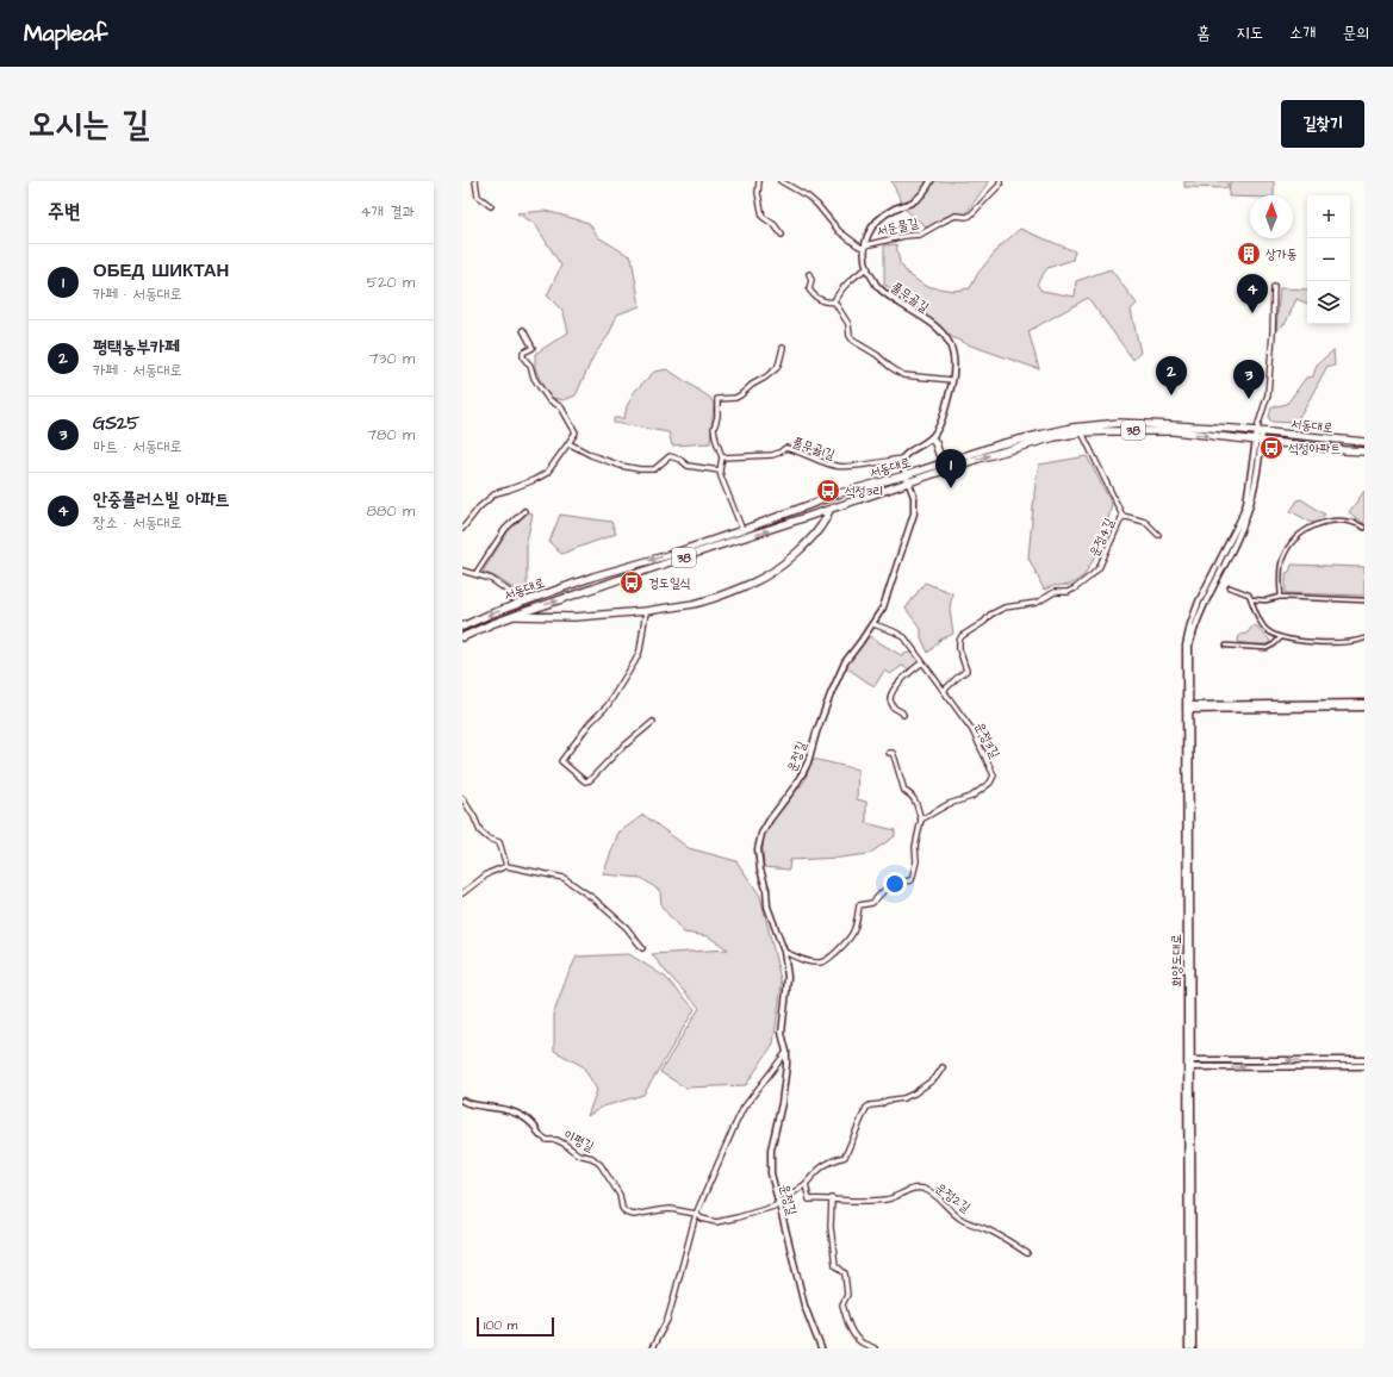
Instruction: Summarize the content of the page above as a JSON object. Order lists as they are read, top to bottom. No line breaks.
{"streets":{"main road":["서동대로","38"],"street":["서둔물길","풀무골길","풀무골1길","운정4길","운정3길","운정길","화양도대로","이평길","운정2길"]},"crossings":[["서둔물길","풀무골길"],["서동대로","운정4길"],["서동대로","운정길"],["서동대로","화양도대로"],["운정4길","운정3길"],["운정3길","운정길"],["운정길","이평길"]],"places":{"building":["상가동"],"bus stop":["석정아파트","석정3리","경도일식"]},"scale_bar":"100 m","north":"top","page":{"header":"Mapleaf","nav":["홈","지도","소개","문의"],"buttons":"길찾기","title":"오시는 길","heading":["주변","4개 결과"],"map_buttons":["+","−"],"list":[{"mark":"1","name":"ОБЕД ШИКТАН","note":"카페 · 서동대로","value":"520 m"},{"mark":"2","name":"평택농부카페","note":"카페 · 서동대로","value":"730 m"},{"mark":"3","name":"GS25","note":"마트 · 서동대로","value":"780 m"},{"mark":"4","name":"안중플러스빌 아파트","note":"장소 · 서동대로","value":"880 m"}],"pins":["4","2","3","1"],"scale":"100 m"}}
